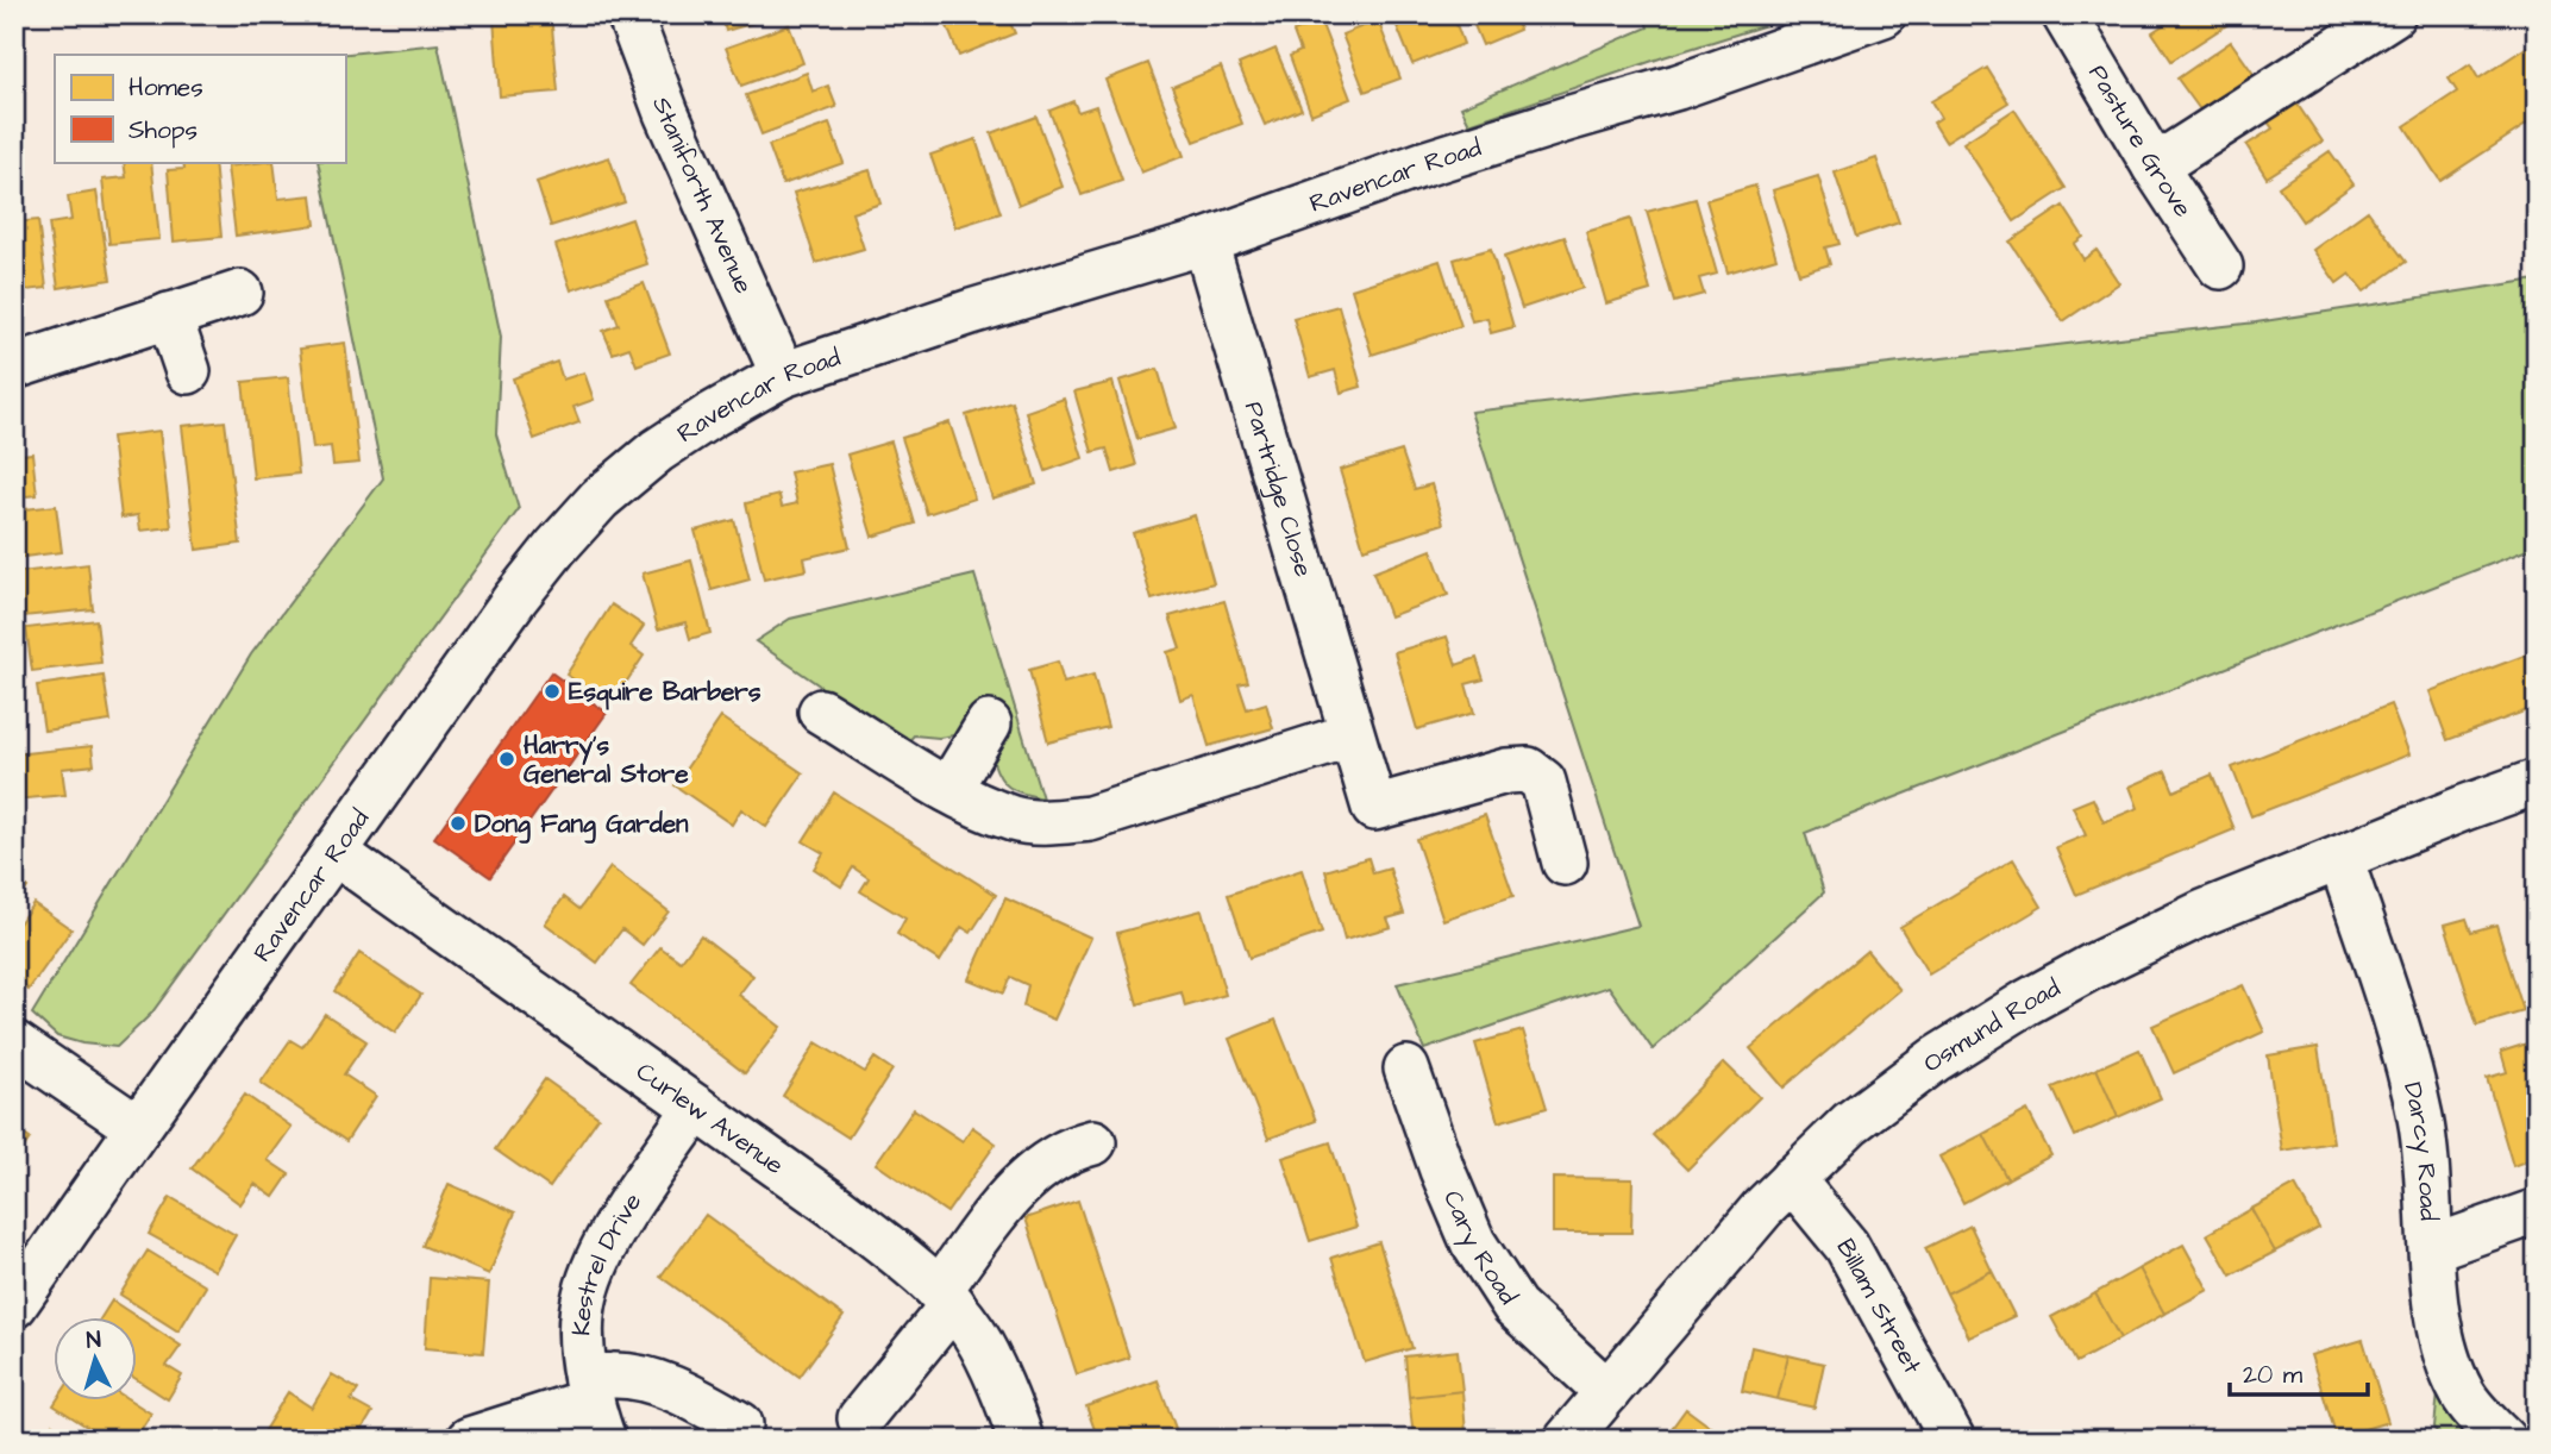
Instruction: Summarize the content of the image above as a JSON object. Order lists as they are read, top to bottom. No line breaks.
{"streets":{"street":["Pasture Grove","Ravencar Road","Staniforth Avenue","Partridge Close","Osmund Road","Curlew Avenue","Darcy Road","Cary Road","Kestrel Drive","Billam Street"]},"crossings":[["Ravencar Road","Staniforth Avenue"],["Ravencar Road","Partridge Close"],["Ravencar Road","Curlew Avenue"],["Osmund Road","Darcy Road"],["Osmund Road","Cary Road"],["Osmund Road","Billam Street"],["Curlew Avenue","Kestrel Drive"]],"places":["Esquire Barbers","Harry's General Store","Dong Fang Garden"],"legend":["Homes","Shops"],"scale_bar":"20 m","north":"top"}
